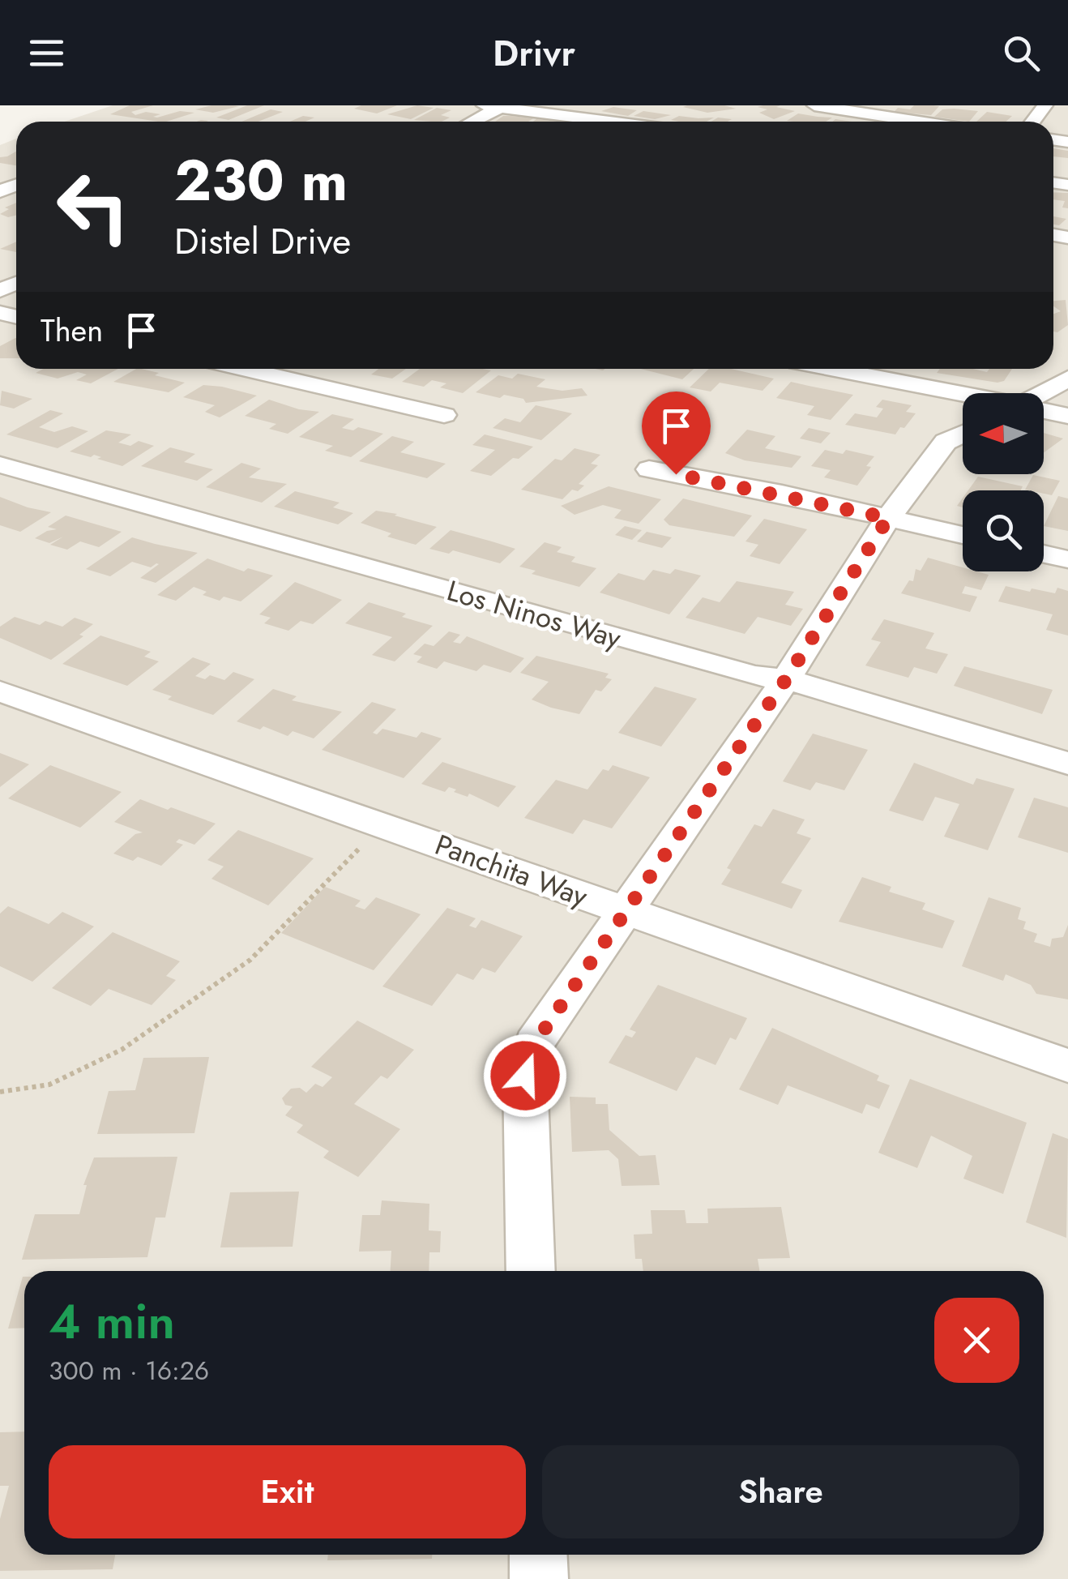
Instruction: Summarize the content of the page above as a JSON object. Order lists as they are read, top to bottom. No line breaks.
{"streets":{"street":["Los Ninos Way","Panchita Way"]},"north":"left","page":{"header":"Drivr","turn":["230 m","Distel Drive"],"then":"Then","heading":["4 min","300 m · 16:26"],"buttons":["Exit","Share"]}}
